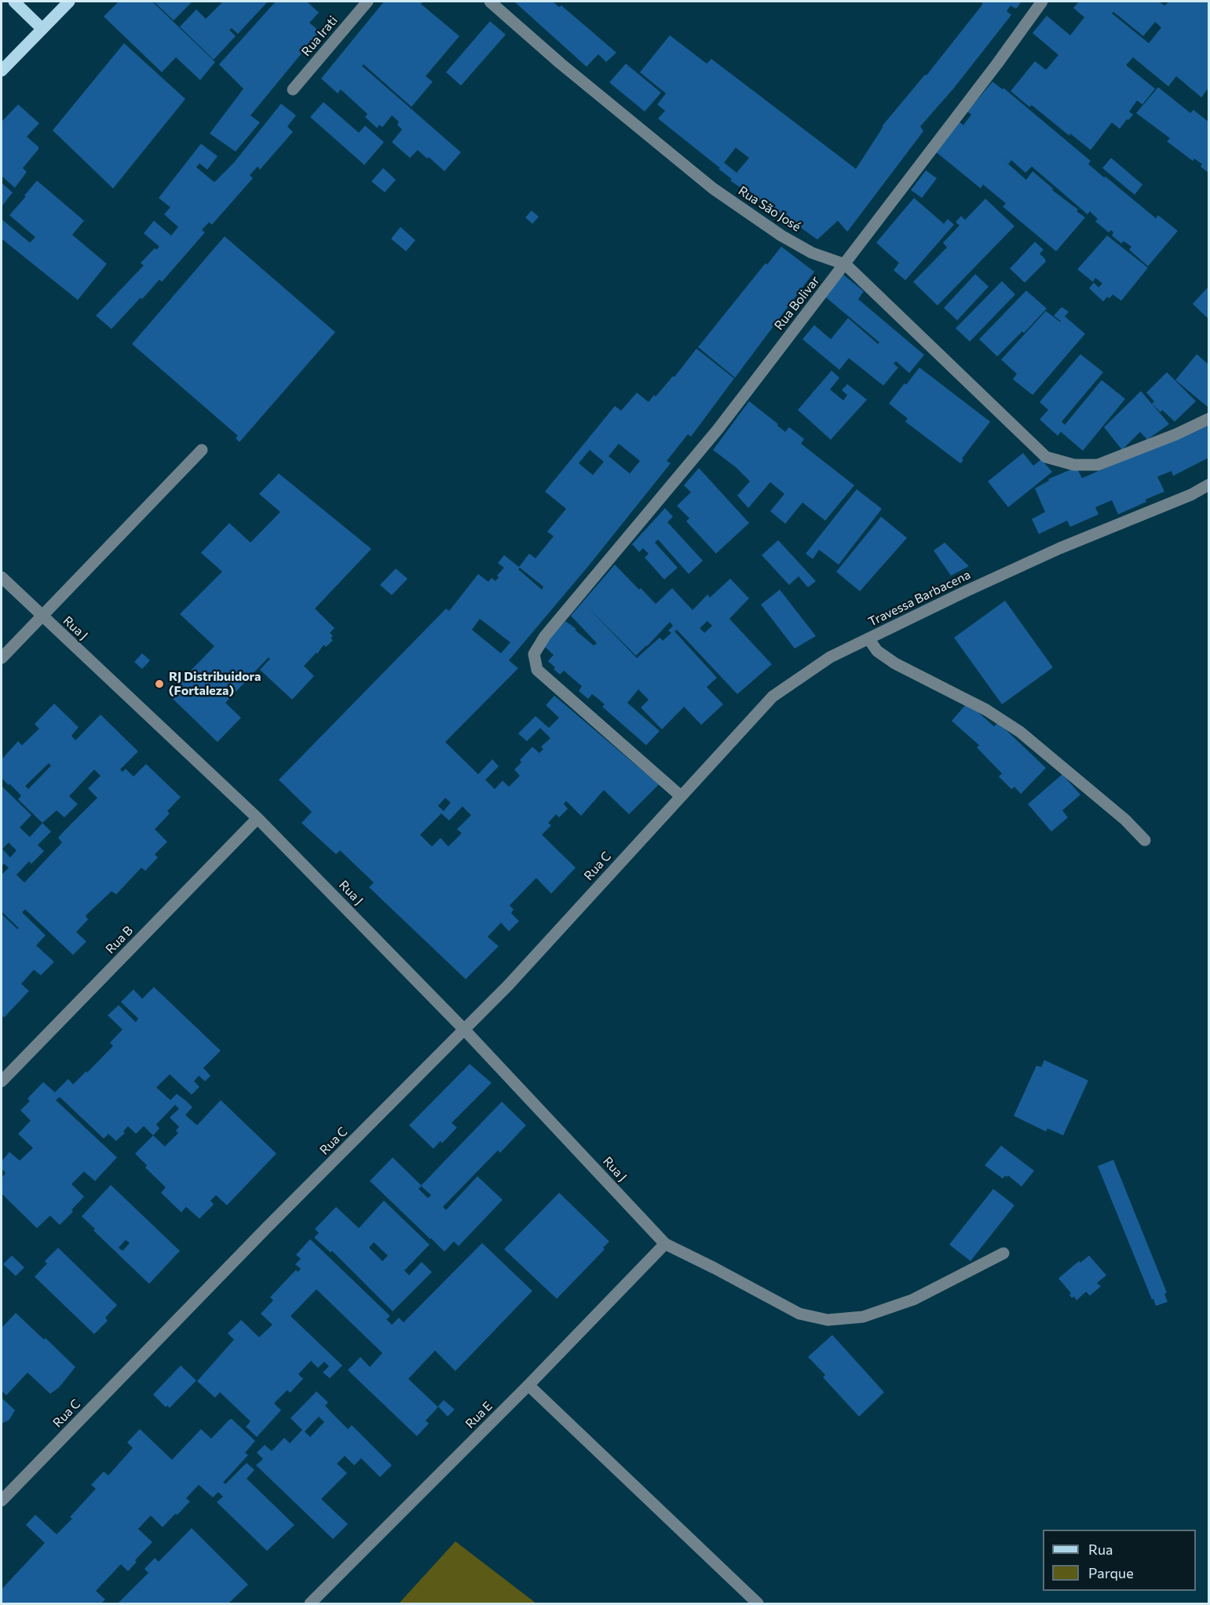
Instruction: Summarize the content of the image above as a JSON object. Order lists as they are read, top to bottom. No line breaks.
{"streets":{"street":["Rua Irati","Rua São José","Rua Bolivar","Travessa Barbacena","Rua J","Rua C","Rua B","Rua E"]},"crossings":[["Rua São José","Rua Bolivar"],["Rua Bolivar","Travessa Barbacena"],["Rua Bolivar","Rua C"],["Travessa Barbacena","Rua C"],["Rua J","Rua C"],["Rua J","Rua B"],["Rua J","Rua E"]],"places":["RJ Distribuidora (Fortaleza)"],"legend":["Rua","Parque"]}
